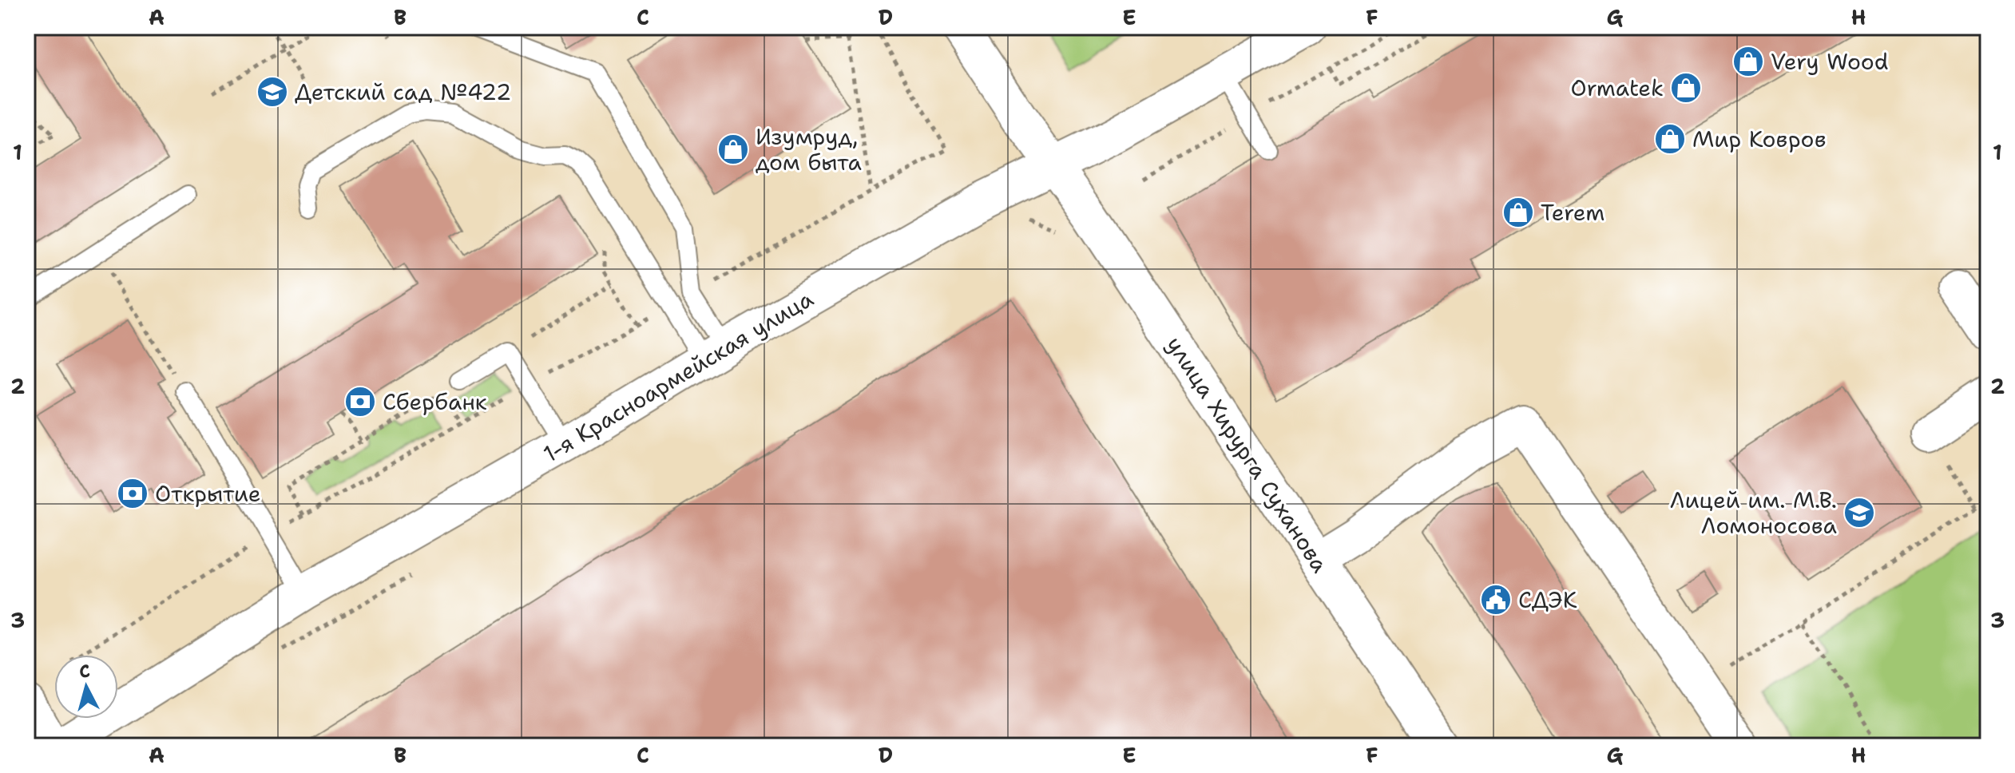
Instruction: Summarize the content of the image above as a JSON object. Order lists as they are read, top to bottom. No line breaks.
{"streets":{"street":["1-я Красноармейская улица","улица Хирурга Суханова"]},"crossings":[["1-я Красноармейская улица","улица Хирурга Суханова"]],"places":{"shop":["Very Wood","Ormatek","Мир Ковров","Изумруд, дом быта","Terem"],"school or university":["Детский сад №422","Лицей им. М.В. Ломоносова"],"bank":["Сбербанк","Открытие"],"public building":["СДЭК"]},"north":"top","grid":{"columns":["A","B","C","D","E","F","G","H"],"rows":["1","2","3"]}}
